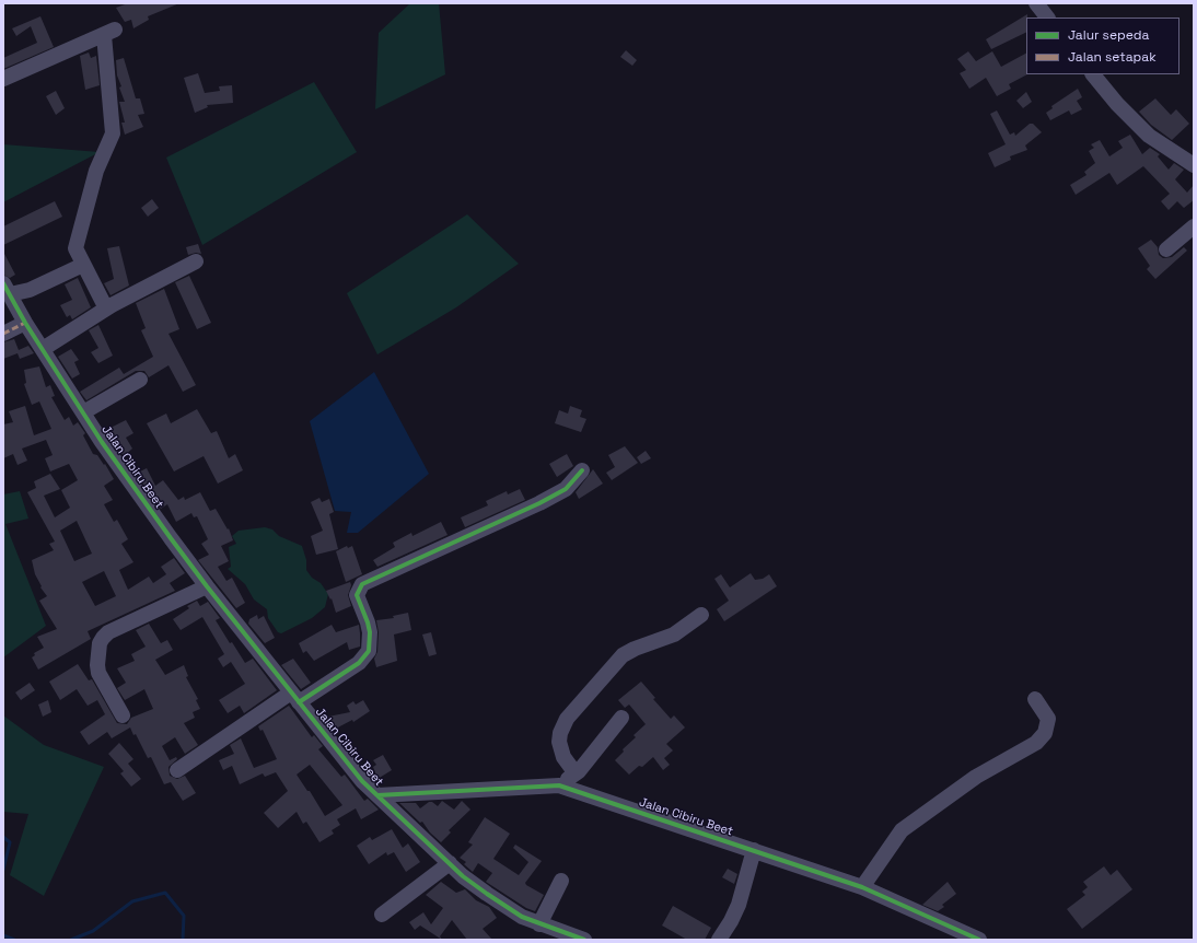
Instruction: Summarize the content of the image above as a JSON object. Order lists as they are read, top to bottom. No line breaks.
{"streets":{"street":["Jalan Cibiru Beet"]},"legend":["Jalur sepeda","Jalan setapak"]}
